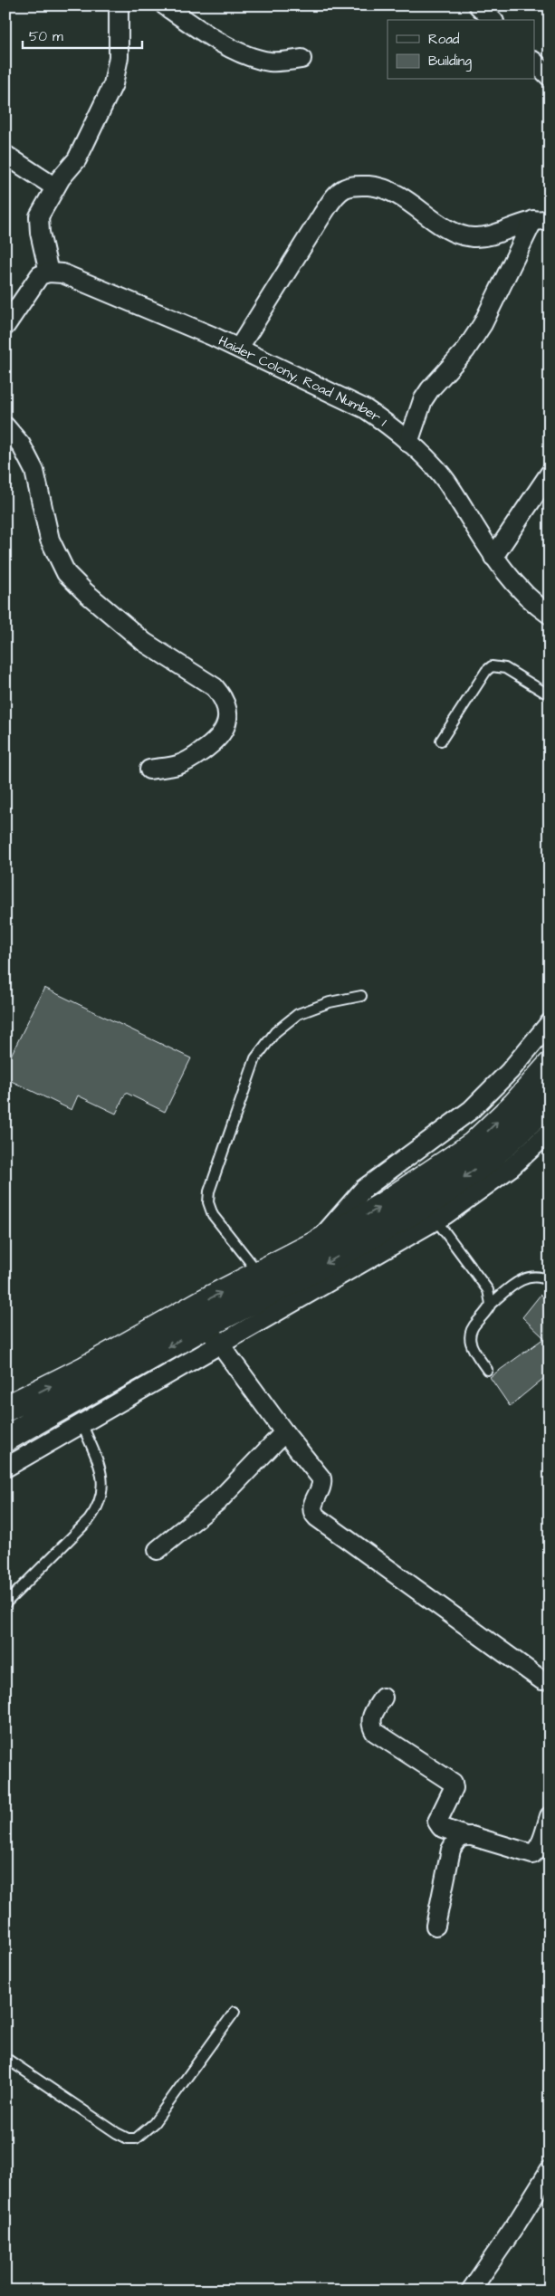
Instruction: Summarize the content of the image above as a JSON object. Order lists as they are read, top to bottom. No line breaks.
{"streets":{"street":["Haider Colony, Road Number 1"]},"legend":["Road","Building"],"scale_bar":"50 m"}
